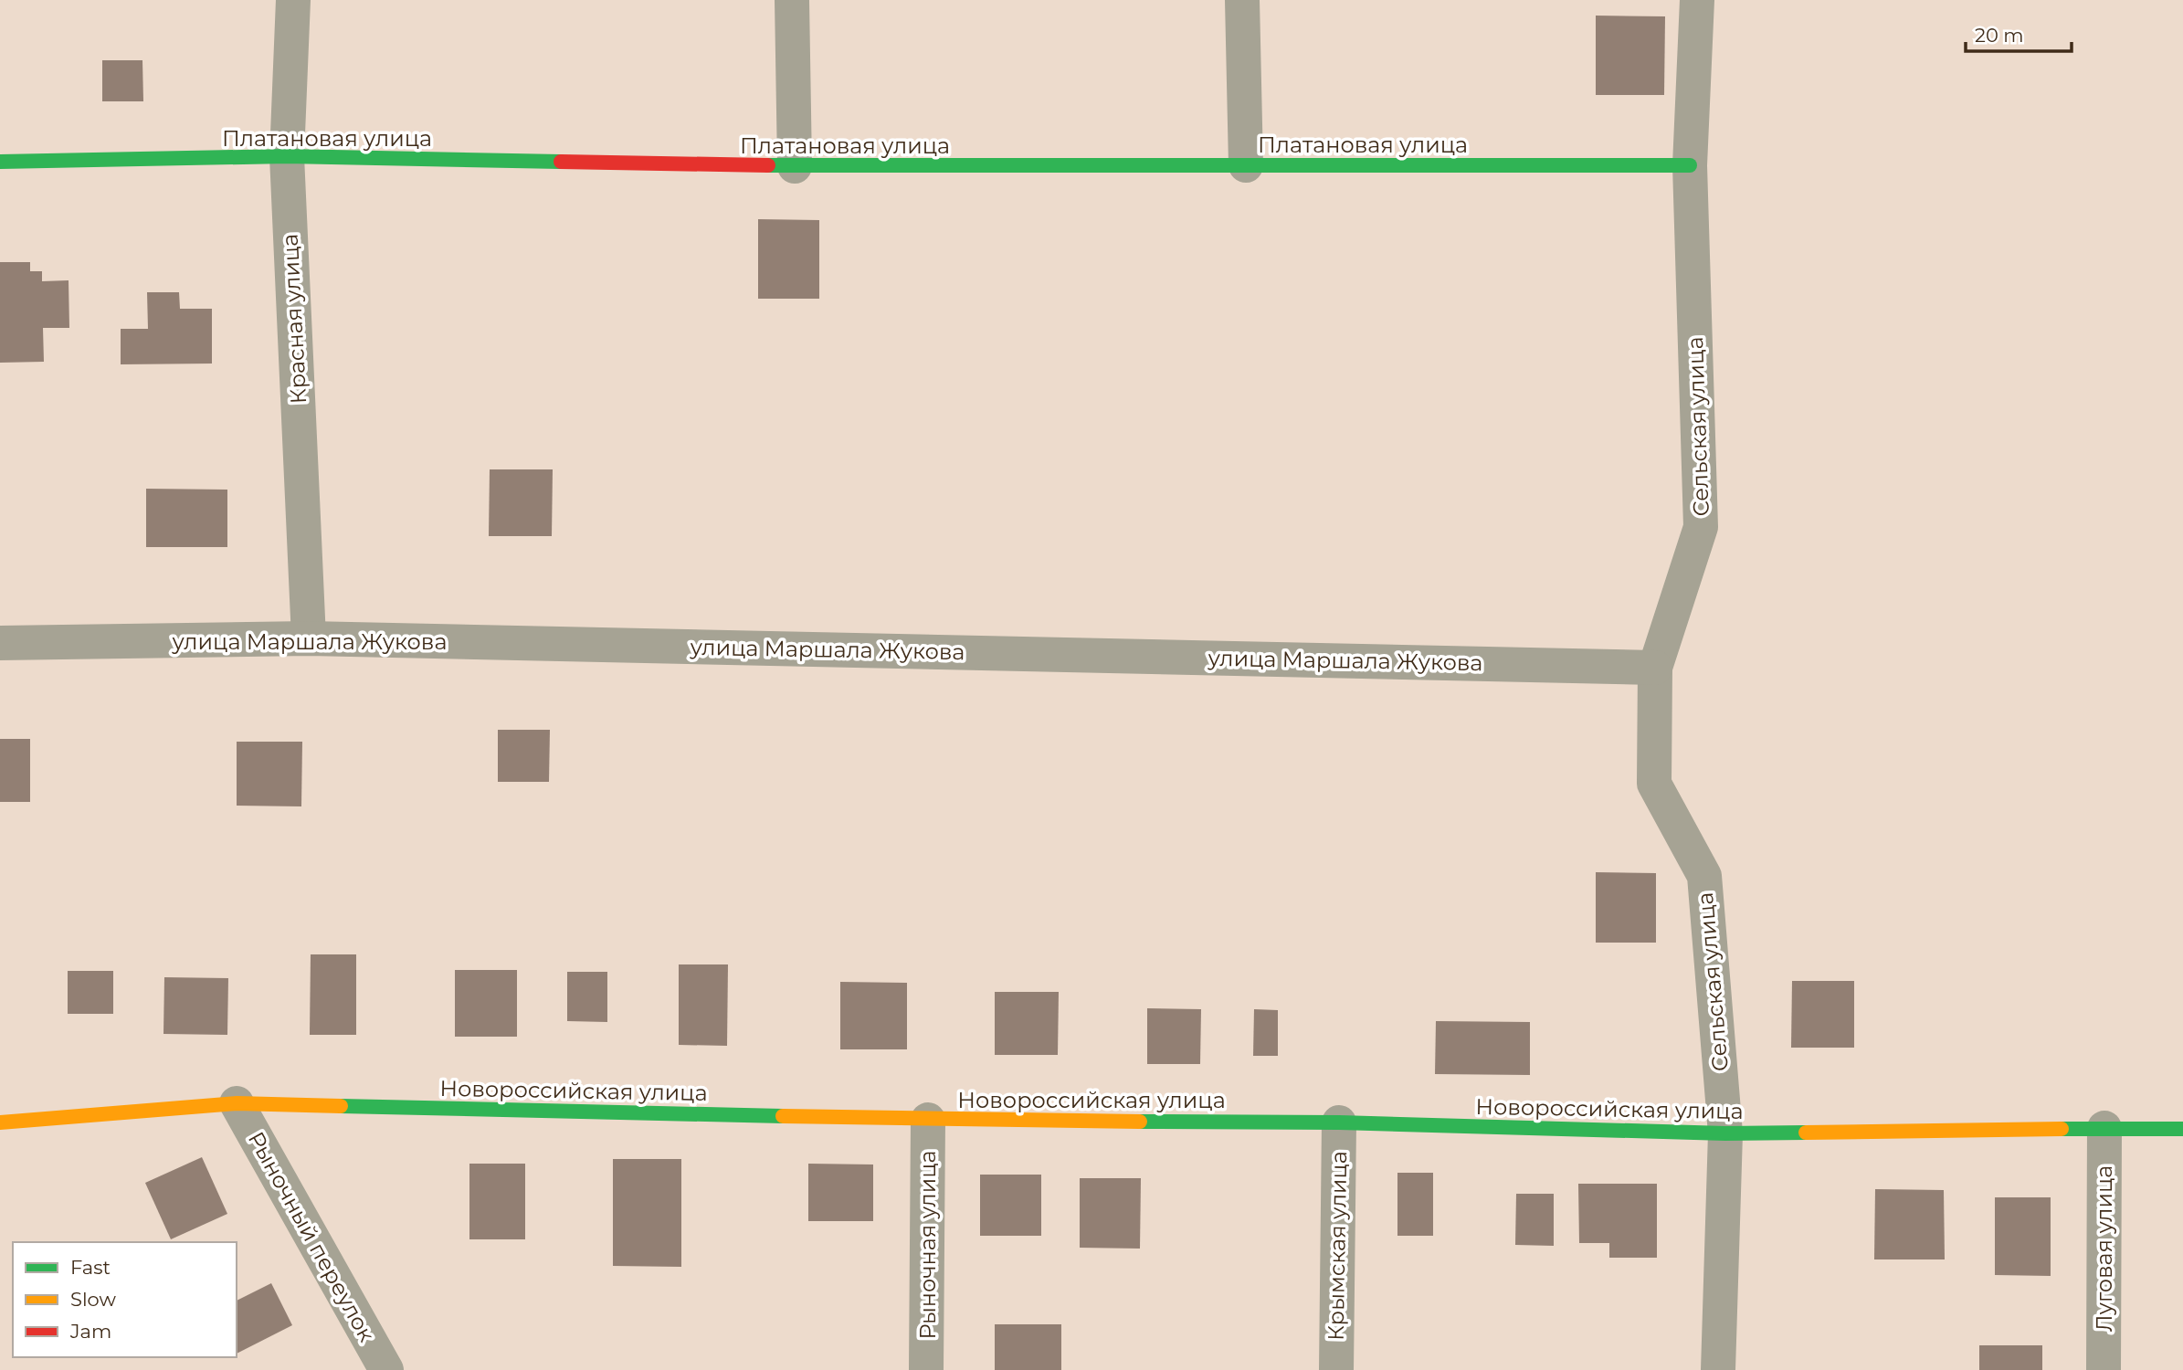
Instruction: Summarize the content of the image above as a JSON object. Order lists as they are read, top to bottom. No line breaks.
{"streets":{"street":["Платановая улица","Красная улица","Сельская улица","улица Маршала Жукова","Новороссийская улица","Рыночный переулок","Рыночная улица","Крымская улица","Луговая улица"]},"crossings":[["Платановая улица","Красная улица"],["Платановая улица","Сельская улица"],["Красная улица","улица Маршала Жукова"],["Сельская улица","улица Маршала Жукова"],["Сельская улица","Новороссийская улица"],["Новороссийская улица","Рыночный переулок"],["Новороссийская улица","Рыночная улица"],["Новороссийская улица","Крымская улица"],["Новороссийская улица","Луговая улица"]],"legend":["Fast","Slow","Jam"],"scale_bar":"20 m"}
